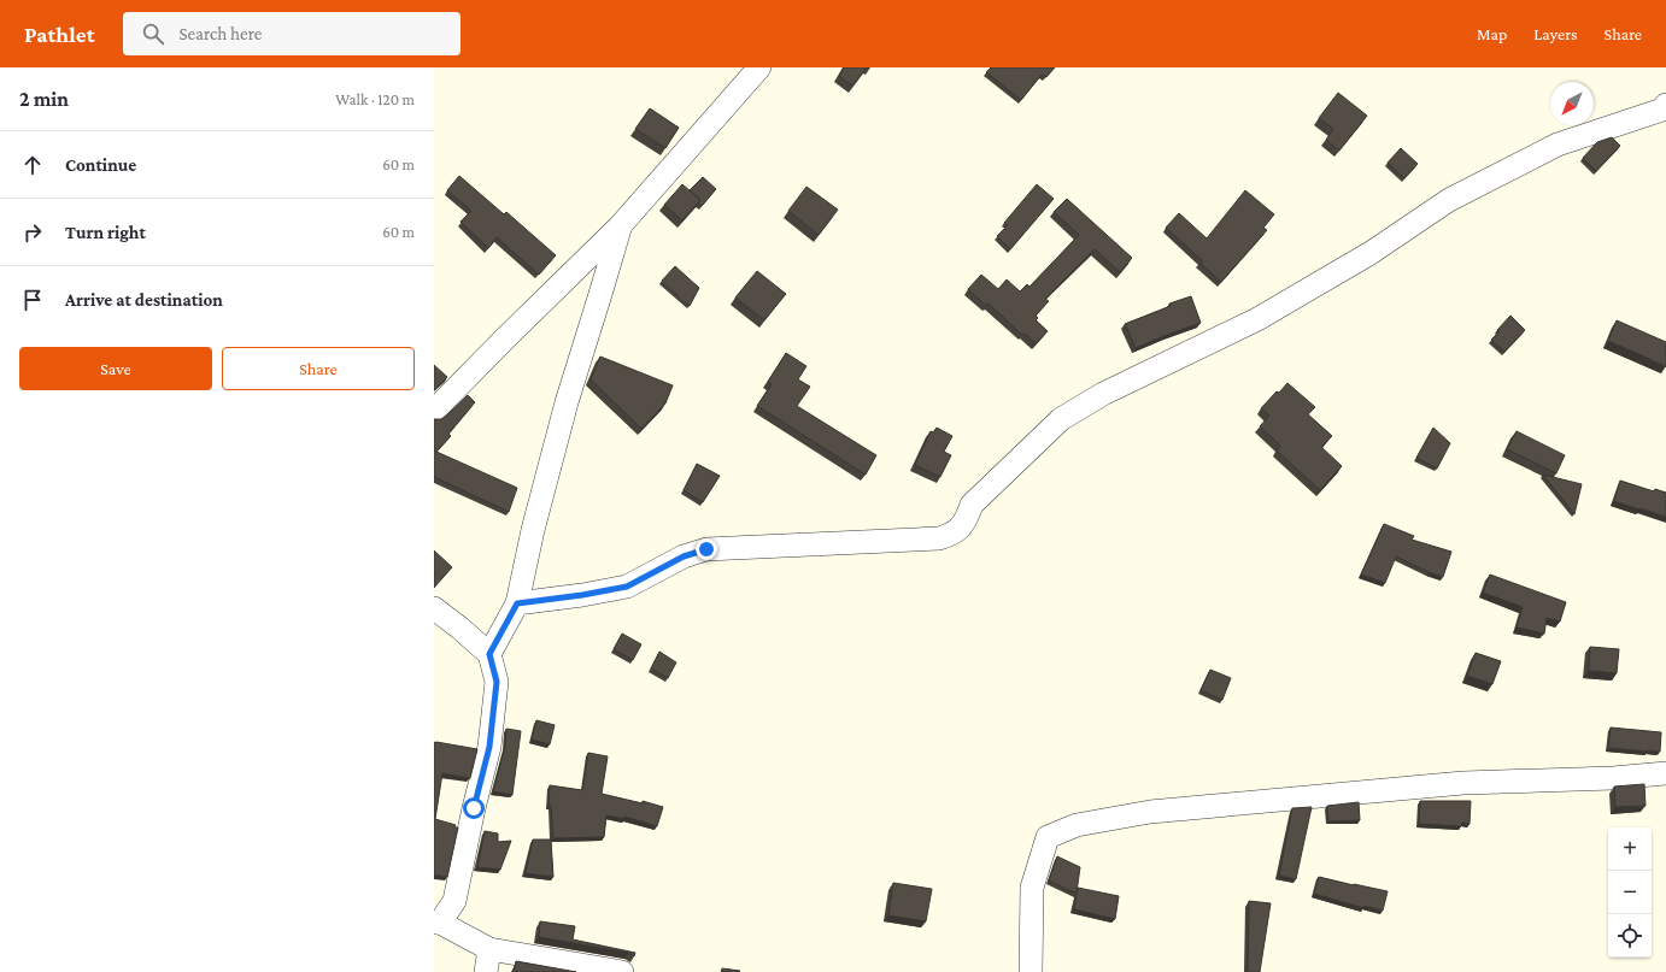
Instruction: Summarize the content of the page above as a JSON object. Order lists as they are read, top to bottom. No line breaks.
{"north":"bottom left","page":{"header":"Pathlet","search":"Search here","nav":["Map","Layers","Share"],"heading":["2 min","Walk · 120 m"],"list":[["Continue","60 m"],["Turn right","60 m"],"Arrive at destination"],"buttons":["Save","Share"],"map_buttons":["+","−"]}}
